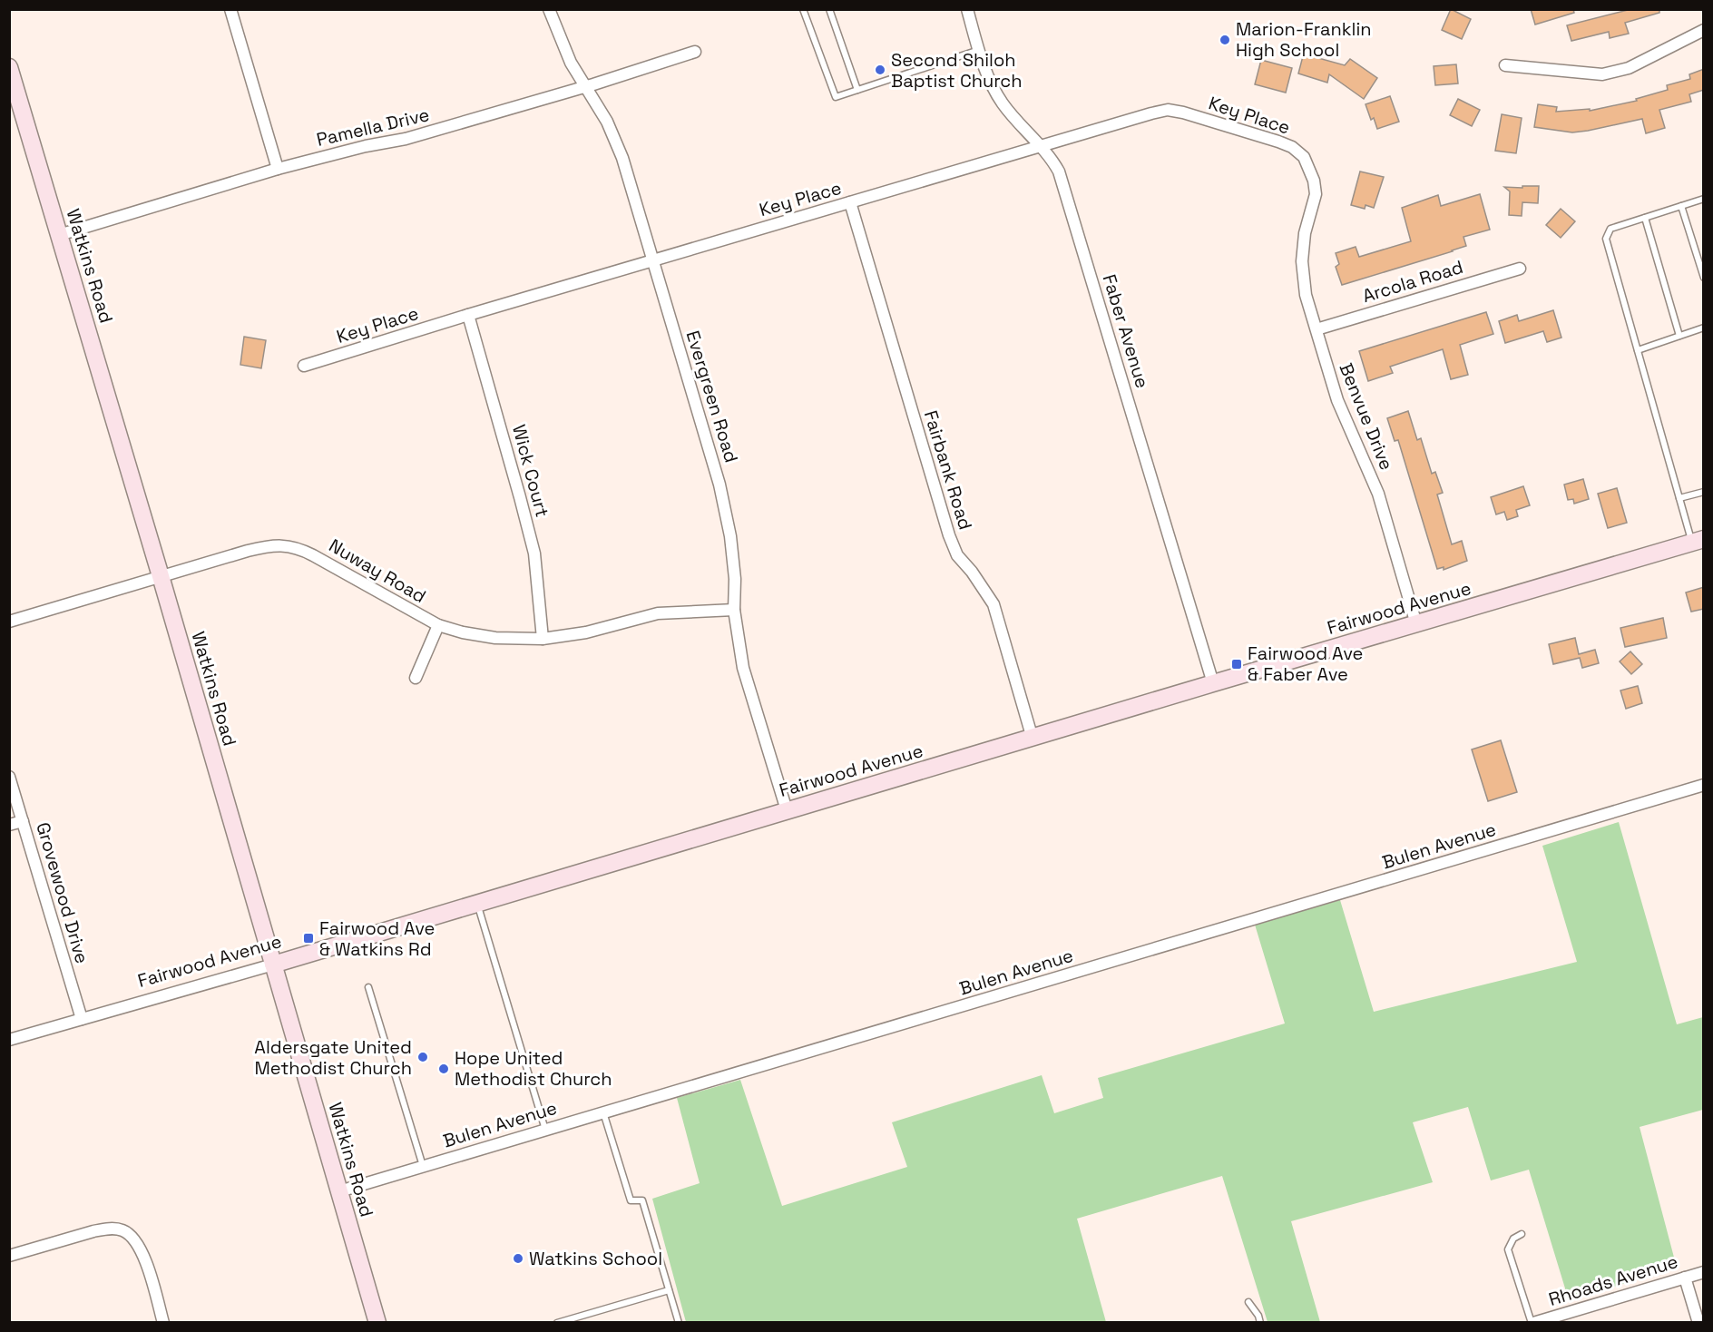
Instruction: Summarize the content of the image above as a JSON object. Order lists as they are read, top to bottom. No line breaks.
{"streets":{"street":["Key Place","Pamella Drive","Watkins Road","Arcola Road","Faber Avenue","Evergreen Road","Benvue Drive","Fairbank Road","Wick Court","Nuway Road","Fairwood Avenue","Bulen Avenue","Grovewood Drive","Rhoads Avenue"]},"crossings":[["Key Place","Faber Avenue"],["Key Place","Evergreen Road"],["Key Place","Benvue Drive"],["Key Place","Fairbank Road"],["Key Place","Wick Court"],["Pamella Drive","Watkins Road"],["Pamella Drive","Evergreen Road"],["Watkins Road","Nuway Road"],["Watkins Road","Fairwood Avenue"],["Watkins Road","Bulen Avenue"],["Arcola Road","Benvue Drive"],["Faber Avenue","Fairwood Avenue"],["Evergreen Road","Nuway Road"],["Evergreen Road","Fairwood Avenue"],["Benvue Drive","Fairwood Avenue"],["Fairbank Road","Fairwood Avenue"],["Wick Court","Nuway Road"],["Fairwood Avenue","Grovewood Drive"]],"places":{"other":["Marion-Franklin High School","Second Shiloh Baptist Church","Aldersgate United Methodist Church","Hope United Methodist Church","Watkins School"],"transit":["Fairwood Ave & Faber Ave","Fairwood Ave & Watkins Rd"]}}
